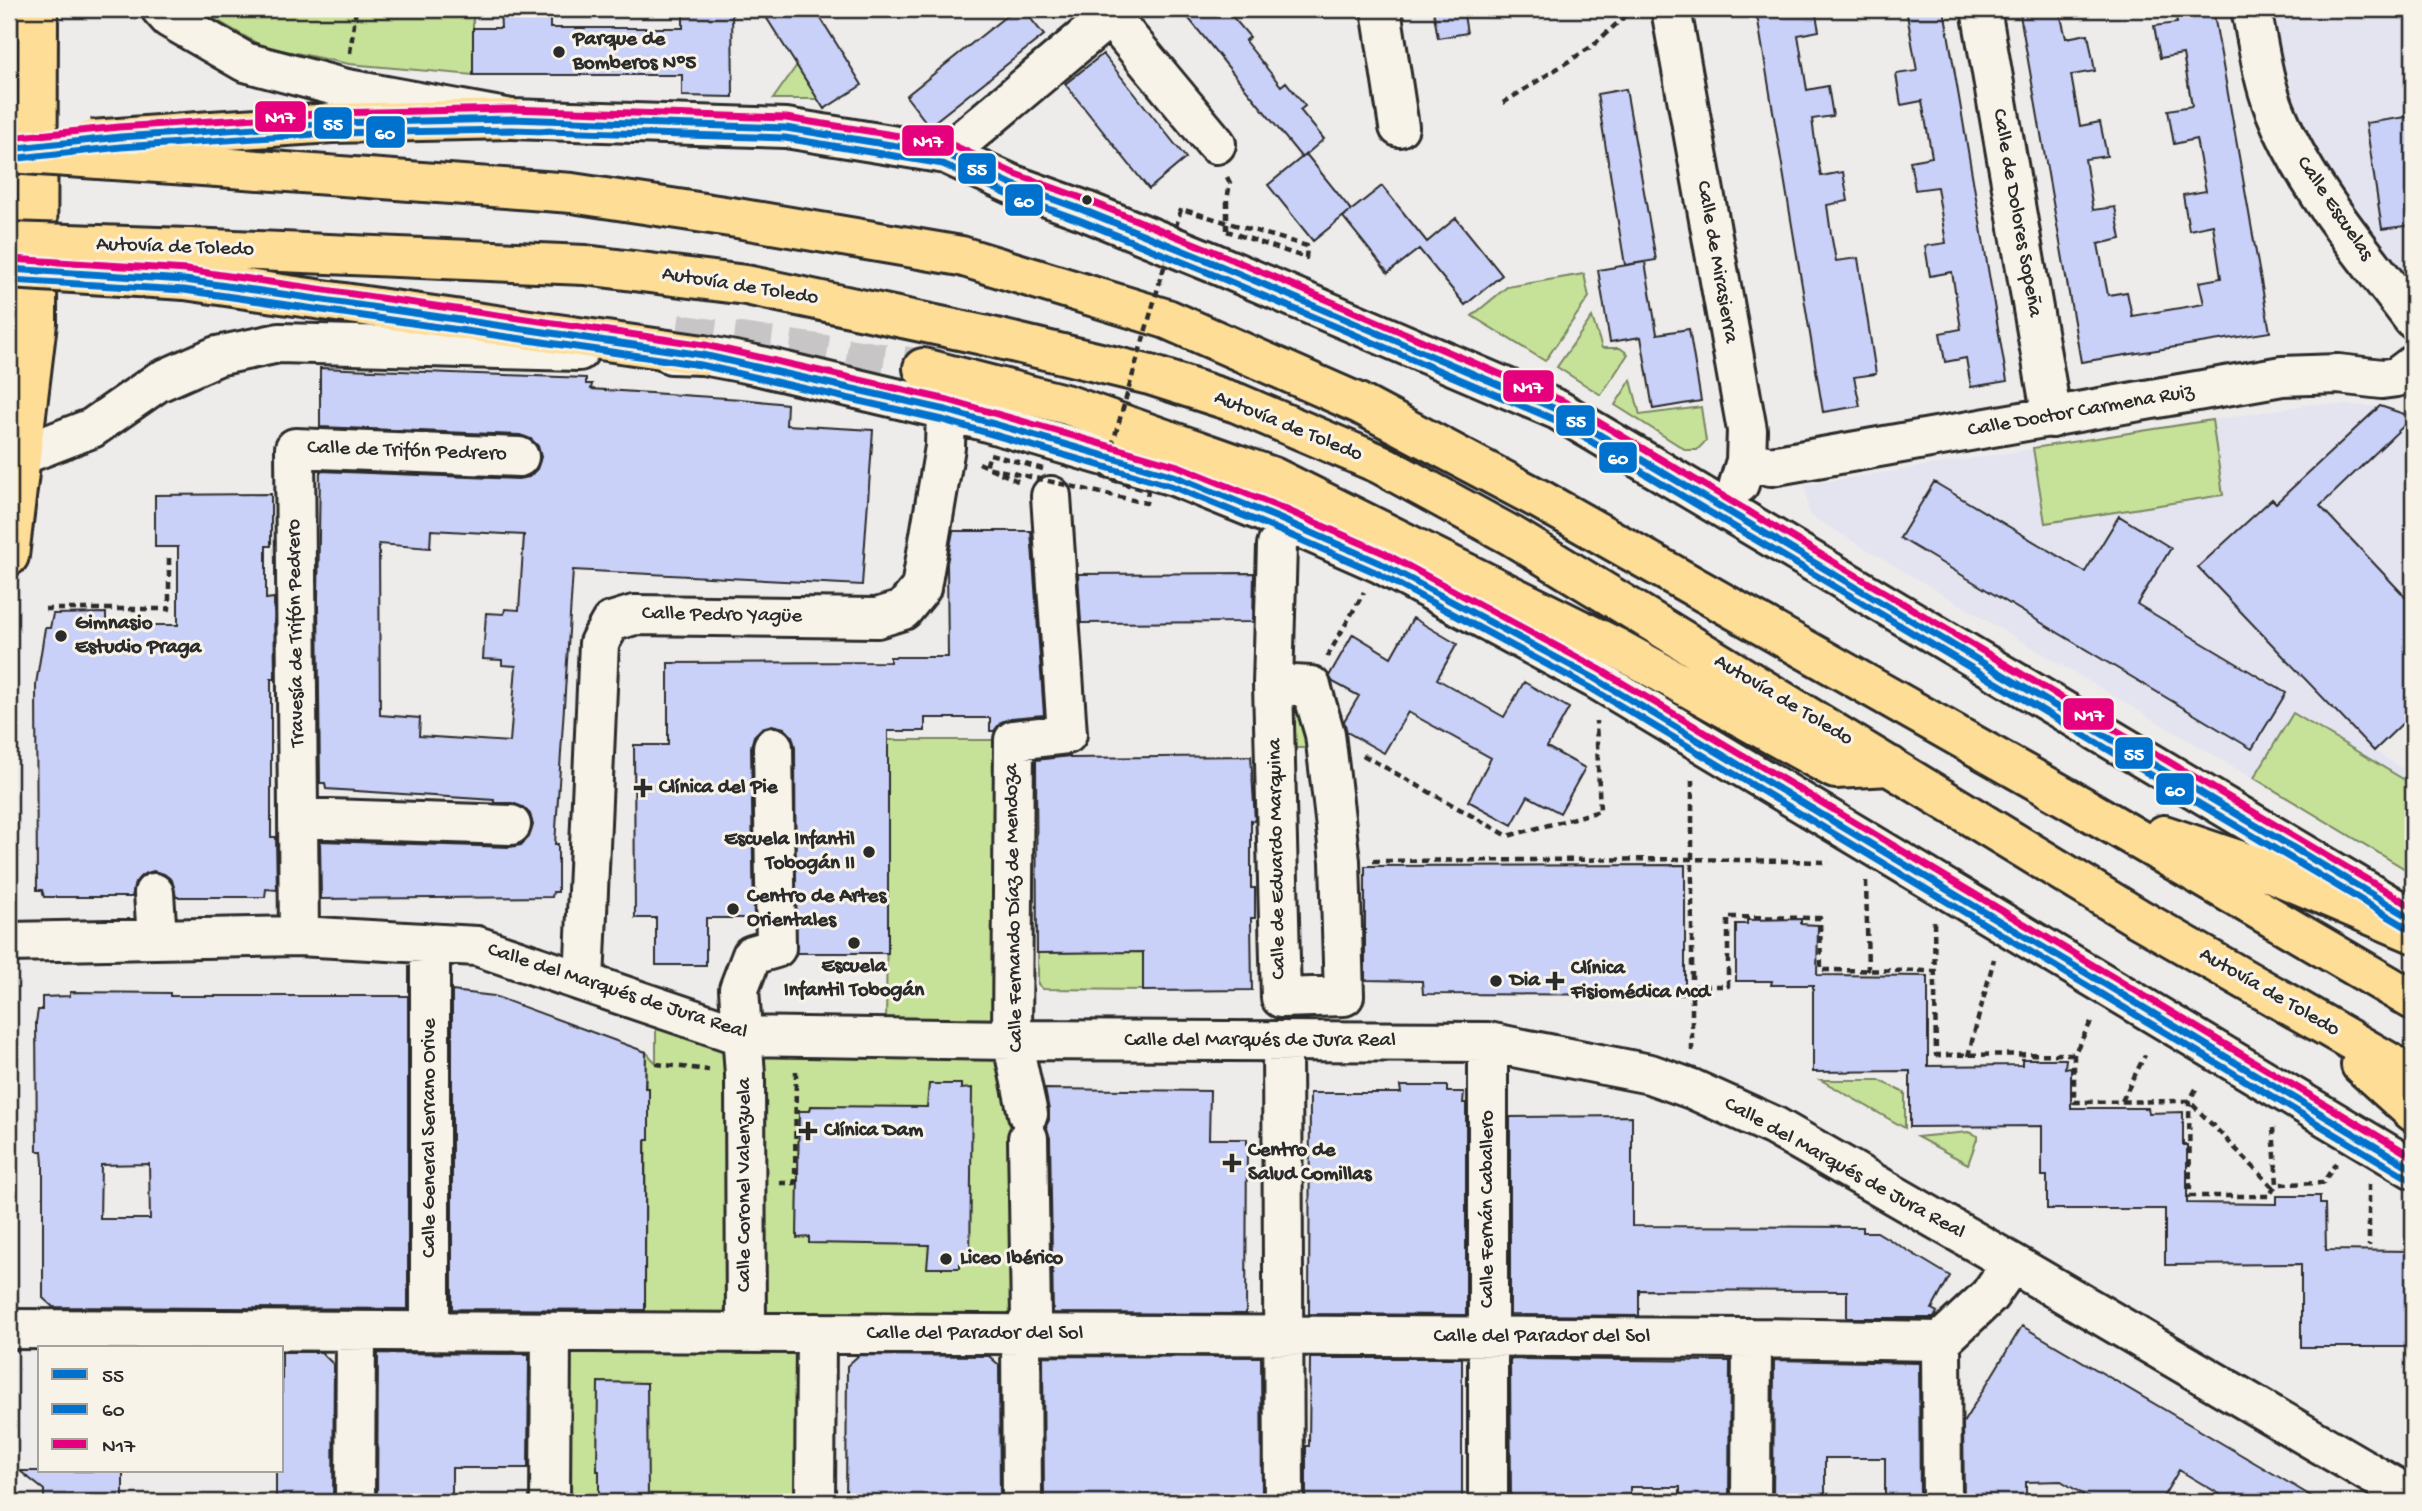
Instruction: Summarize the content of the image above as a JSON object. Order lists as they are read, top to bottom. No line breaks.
{"streets":{"main road":["Autovía de Toledo"],"street":["Calle Escuelas","Calle de Dolores Sopeña","Calle de Mirasierra","Calle Doctor Carmena Ruiz","Calle de Trifón Pedrero","Calle Pedro Yagüe","Travesía de Trifón Pedrero","Calle de Eduardo Marquina","Calle Fernando Díaz de Mendoza","Calle del Marqués de Jura Real","Calle General Serrano Orive","Calle Coronel Valenzuela","Calle Fernán Caballero","Calle del Parador del Sol"]},"crossings":[["Calle de Dolores Sopeña","Calle Doctor Carmena Ruiz"],["Calle de Mirasierra","Calle Doctor Carmena Ruiz"],["Calle de Trifón Pedrero","Travesía de Trifón Pedrero"],["Calle Pedro Yagüe","Calle del Marqués de Jura Real"],["Travesía de Trifón Pedrero","Calle del Marqués de Jura Real"],["Calle Fernando Díaz de Mendoza","Calle del Marqués de Jura Real"],["Calle Fernando Díaz de Mendoza","Calle del Parador del Sol"],["Calle del Marqués de Jura Real","Calle General Serrano Orive"],["Calle del Marqués de Jura Real","Calle Coronel Valenzuela"],["Calle del Marqués de Jura Real","Calle Fernán Caballero"],["Calle General Serrano Orive","Calle del Parador del Sol"],["Calle Coronel Valenzuela","Calle del Parador del Sol"],["Calle Fernán Caballero","Calle del Parador del Sol"]],"places":{"other":["Parque de Bomberos Nº5","Gimnasio Estudio Praga","Escuela Infantil Tobogán II","Centro de Artes Orientales","Escuela Infantil Tobogán","Dia","Liceo Ibérico"],"health":["Clínica del Pie","Clínica Fisiomédica Mcd","Clínica Dam","Centro de Salud Comillas"]},"lines":["transit line N17","transit line 55","transit line 60"],"legend":["55","60","N17"]}
